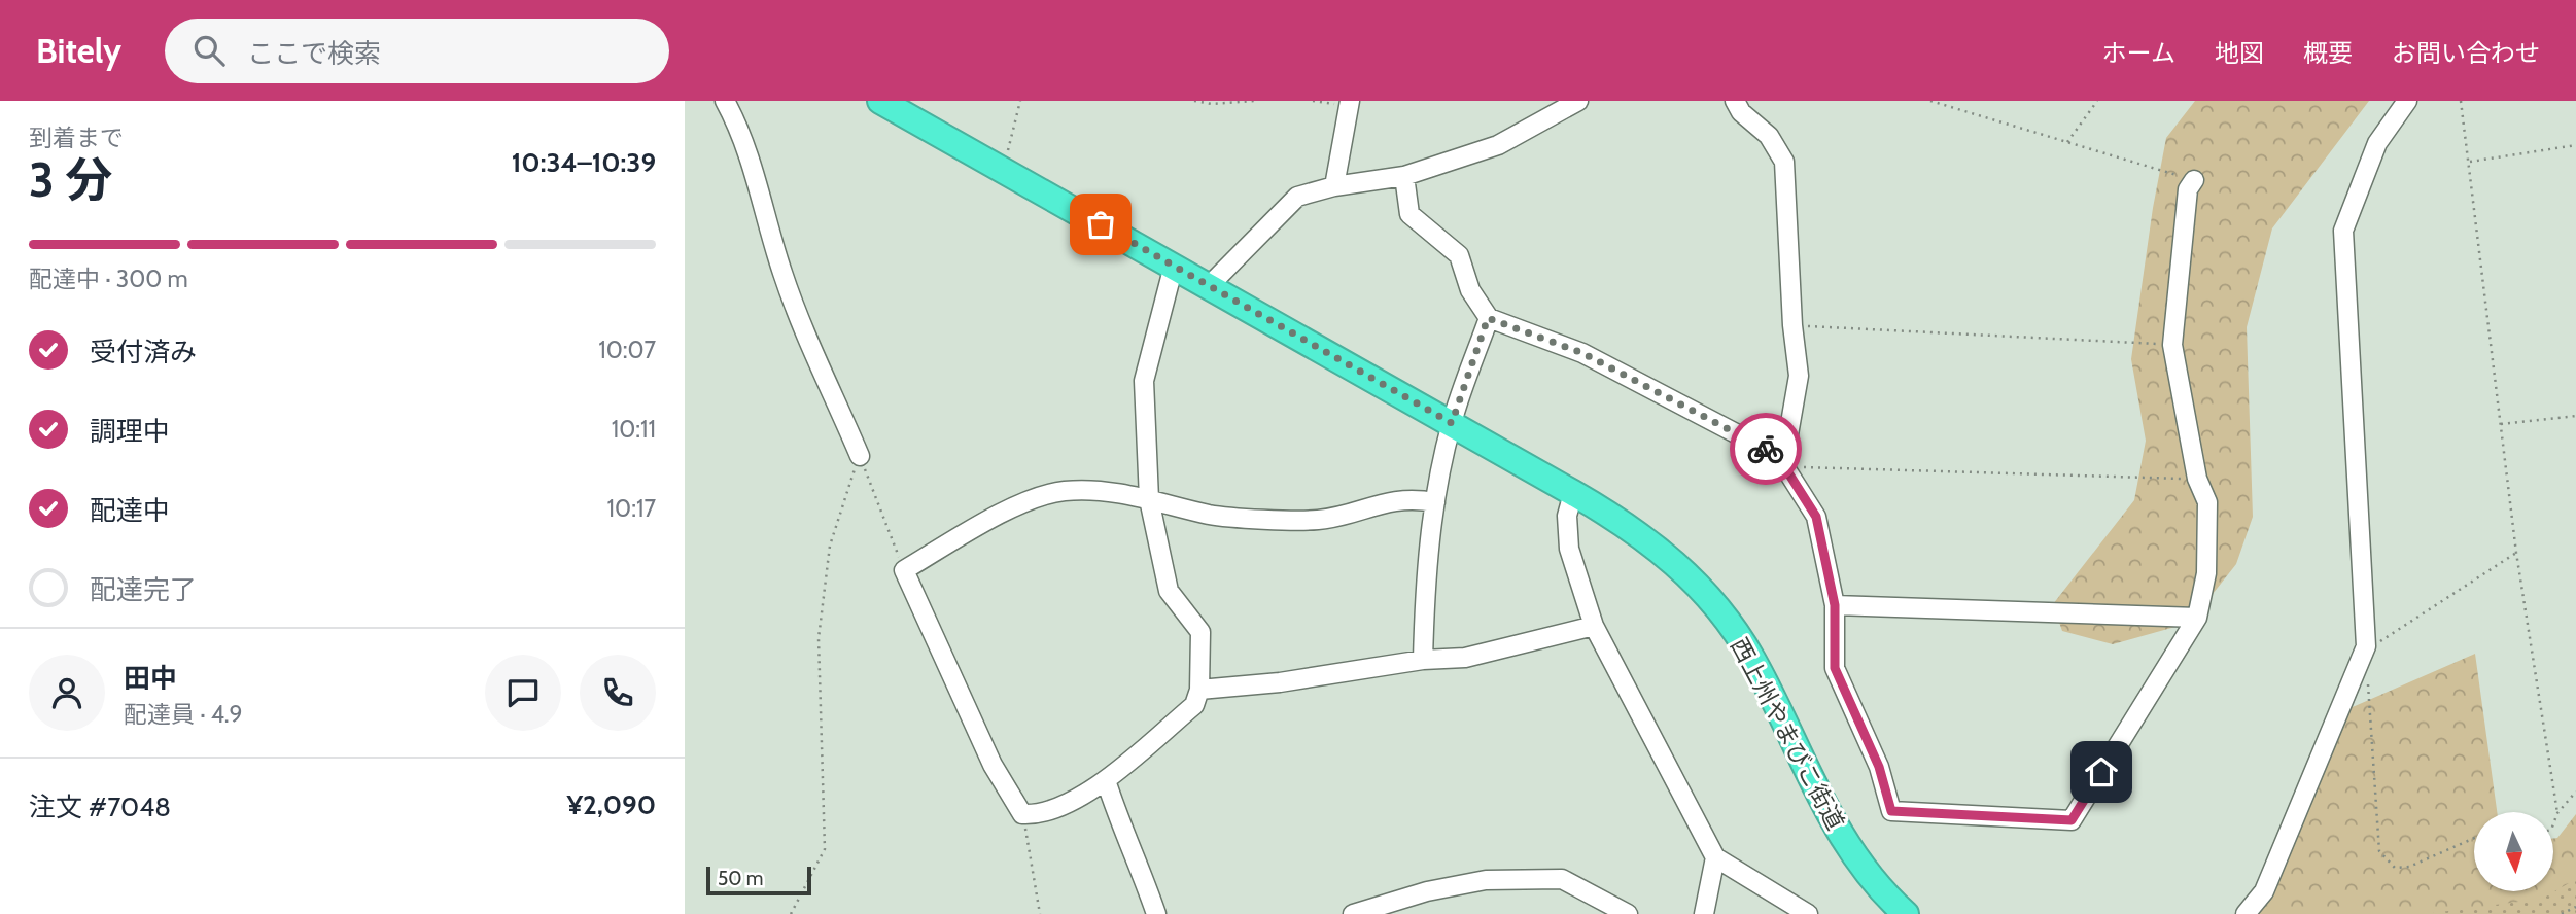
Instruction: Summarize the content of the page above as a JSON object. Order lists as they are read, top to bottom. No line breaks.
{"streets":{"highway":["西上州やまびこ街道"]},"scale_bar":"50 m","north":"bottom","page":{"header":"Bitely","search":"ここで検索","nav":["ホーム","地図","概要","お問い合わせ"],"heading":["3 分","到着まで","10:34–10:39"],"panel":["田中","配達員 · 4.9","注文 #7048","¥2,090"],"bar":"配達中 · 300 m","list":[["受付済み","10:07"],["調理中","10:11"],["配達中","10:17"],"配達完了"],"scale":"50 m"}}
